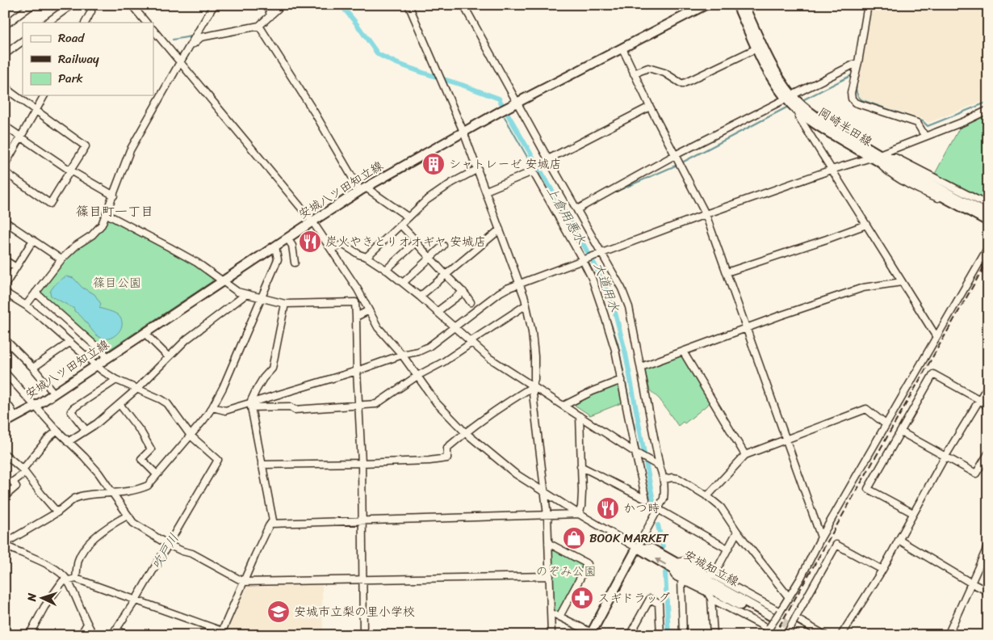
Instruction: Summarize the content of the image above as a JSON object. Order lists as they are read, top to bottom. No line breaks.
{"streets":{"main road":["岡崎半田線","安城八ツ田知立線","安城知立線"]},"districts":["篠目町一丁目"],"water":["上倉用悪水","大道用水","吹戸川"],"parks":["篠目公園","のぞみ公園"],"places":{"building":["シャトレーゼ 安城店"],"restaurant":["炭火やきとりオオギヤ 安城店","かつ時"],"shop":["BOOK MARKET"],"pharmacy":["スギドラッグ"],"school or university":["安城市立梨の里小学校"]},"legend":["Road","Railway","Park"],"north":"left"}
